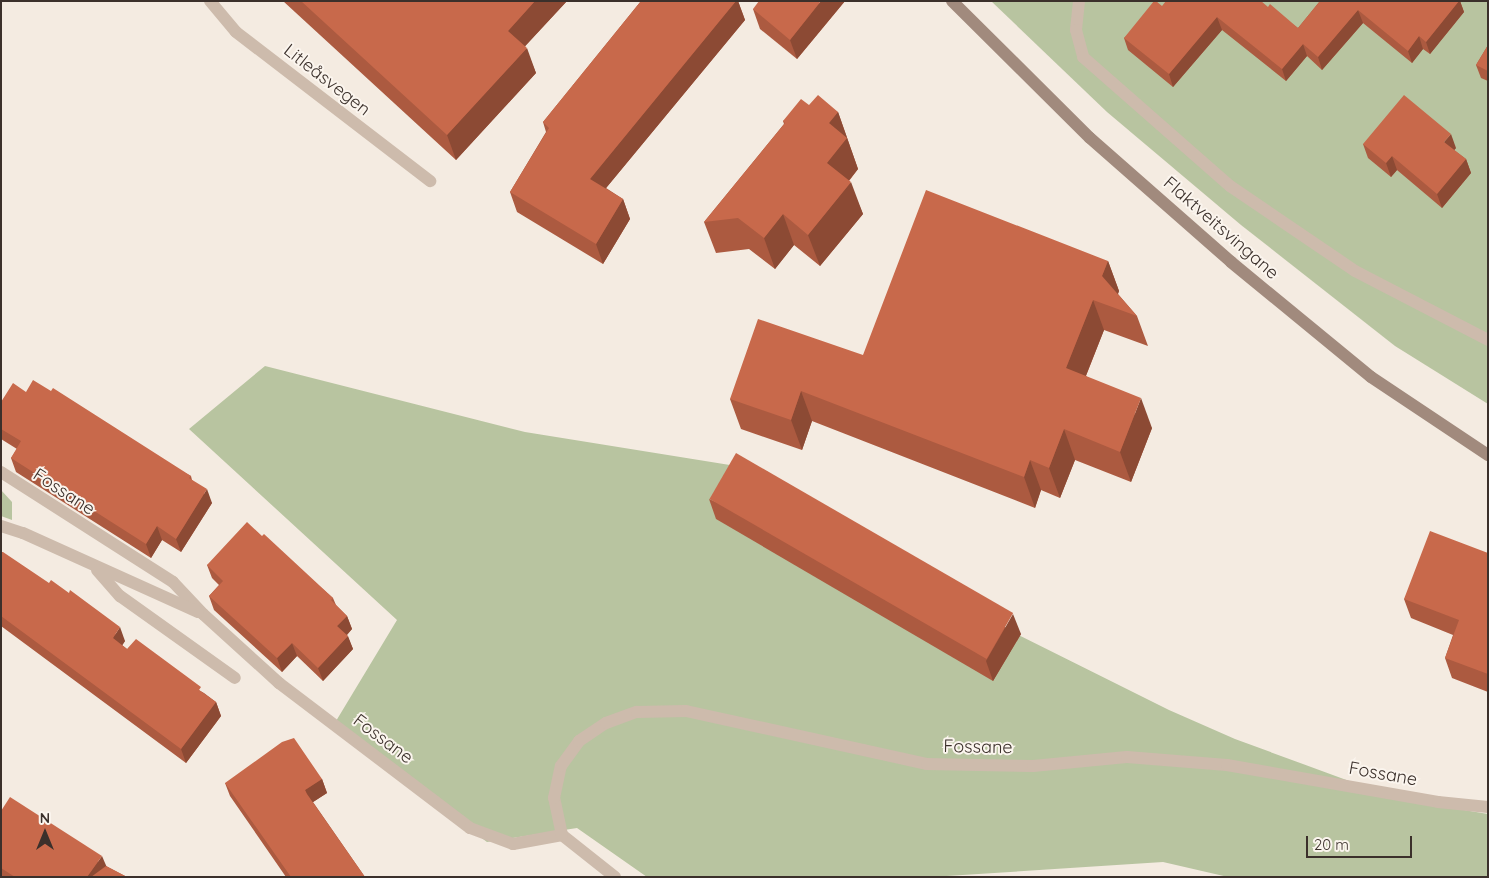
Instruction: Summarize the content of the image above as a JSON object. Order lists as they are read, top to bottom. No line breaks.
{"streets":{"main road":["Flaktveitsvingane"],"street":["Litleåsvegen","Fossane"]},"scale_bar":"20 m","north":"top"}
